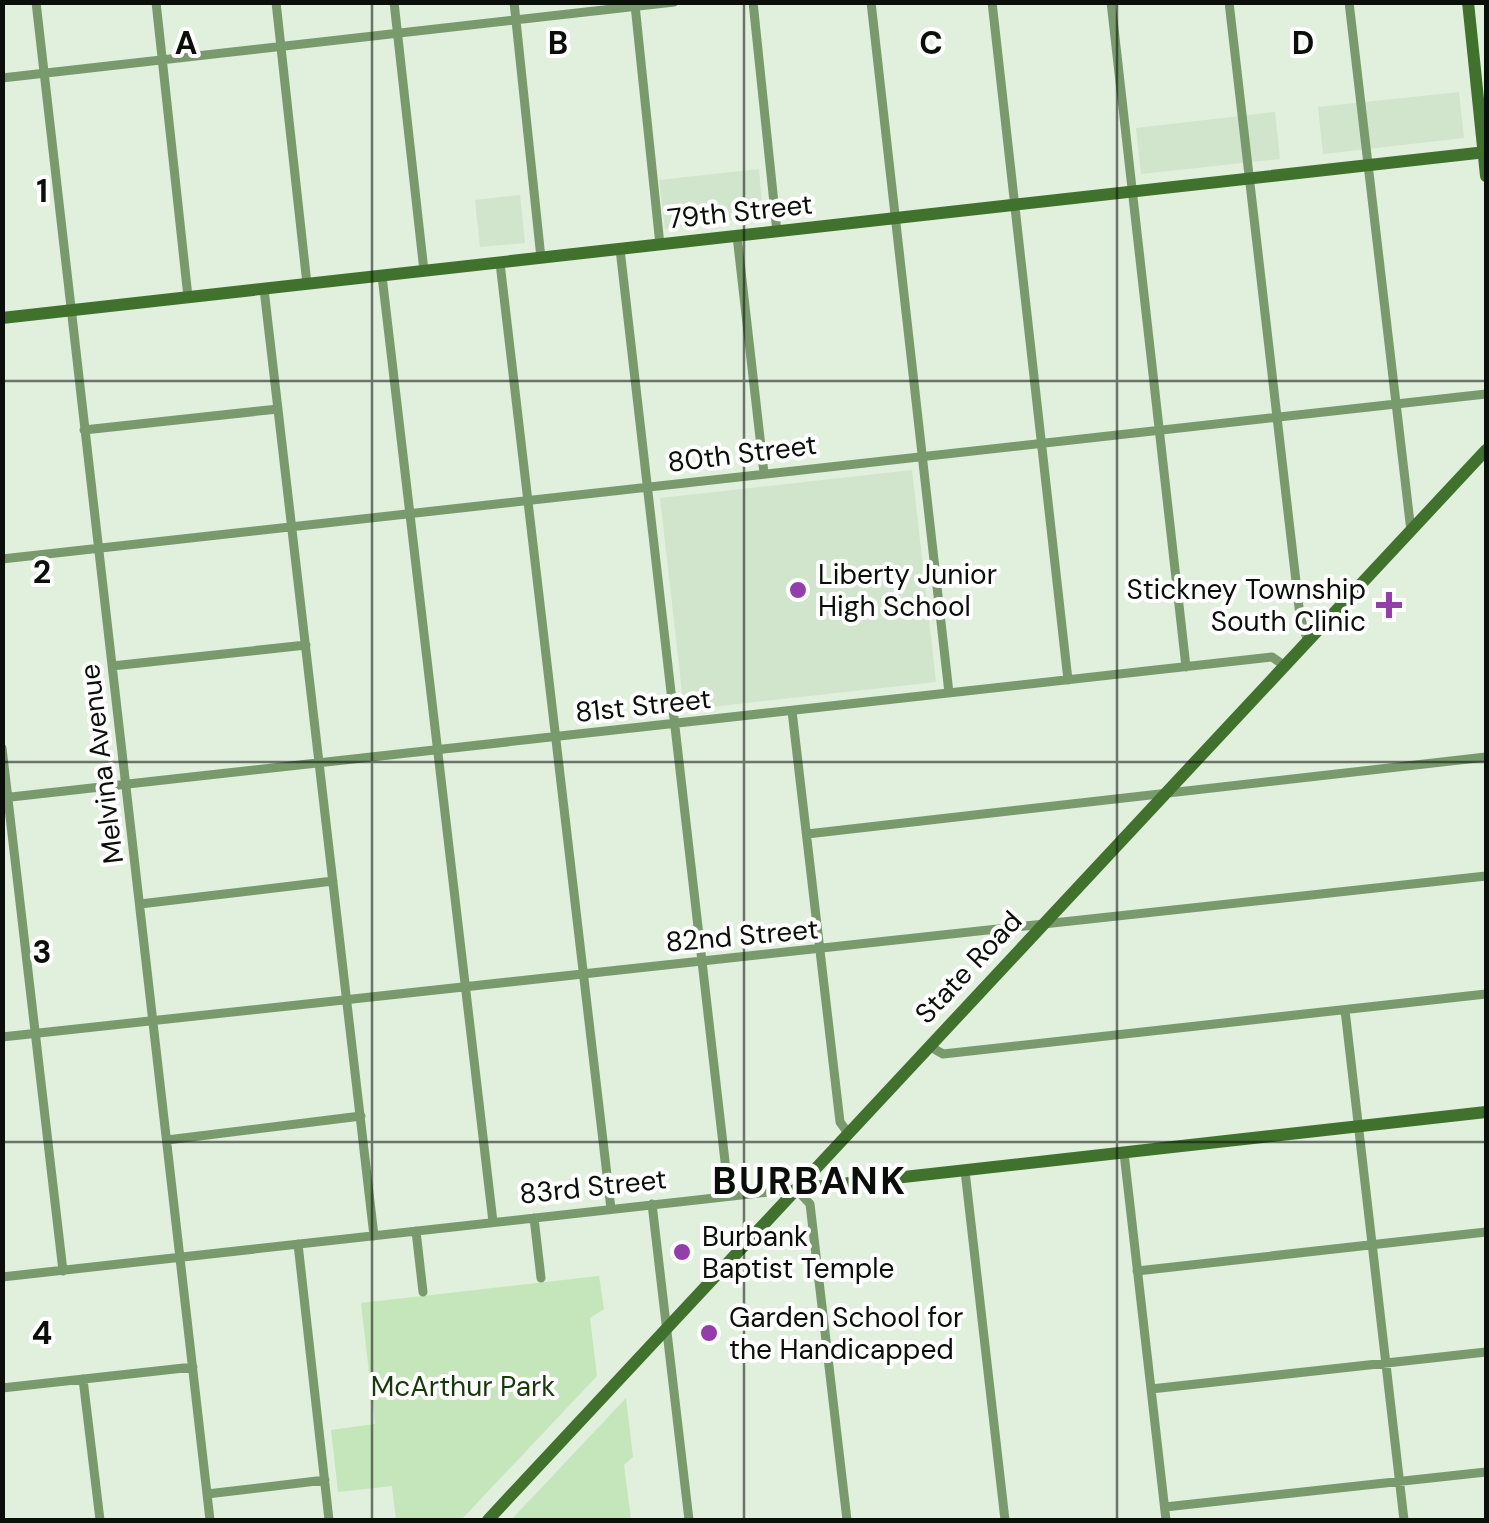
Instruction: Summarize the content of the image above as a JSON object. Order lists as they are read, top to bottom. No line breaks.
{"streets":{"street":["79th Street","80th Street","81st Street","Melvina Avenue","82nd Street","State Road","83rd Street"]},"crossings":[["79th Street","Melvina Avenue"],["80th Street","Melvina Avenue"],["81st Street","Melvina Avenue"],["81st Street","State Road"],["Melvina Avenue","82nd Street"],["Melvina Avenue","83rd Street"],["82nd Street","State Road"],["State Road","83rd Street"]],"districts":["BURBANK"],"parks":["McArthur Park"],"places":{"other":["Liberty Junior High School","Burbank Baptist Temple","Garden School for the Handicapped"],"health":["Stickney Township South Clinic"]},"grid":{"columns":["A","B","C","D"],"rows":["1","2","3","4"]}}
